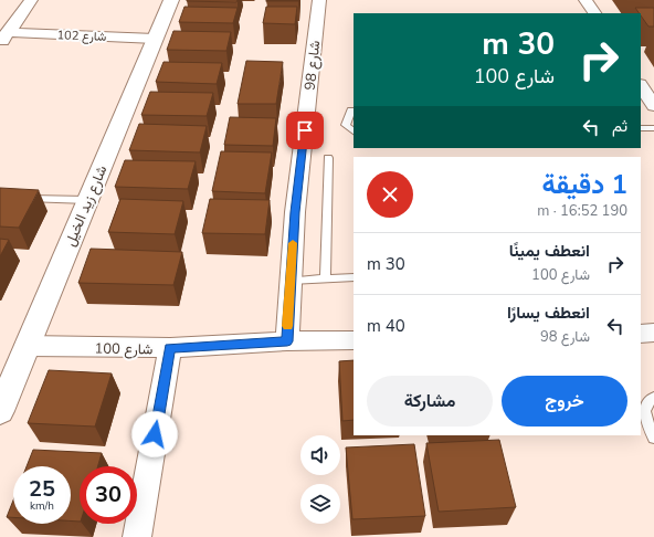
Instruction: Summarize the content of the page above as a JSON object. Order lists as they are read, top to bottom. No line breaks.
{"streets":{"street":["شارع 102","شارع 98","شارع زيد الخيل","شارع 100"]},"crossings":[["شارع 102","شارع زيد الخيل"],["شارع 98","شارع 100"],["شارع زيد الخيل","شارع 100"]],"page":{"turn":["30 m","شارع 100"],"then":"ثم","heading":["1 دقيقة","190 m · 16:52"],"list":[{"name":"انعطف يمينًا","note":"شارع 100","value":"30 m"},{"name":"انعطف يسارًا","note":"شارع 98","value":"40 m"}],"buttons":["خروج","مشاركة"],"speed":"25 km/h","limit":"30"}}
